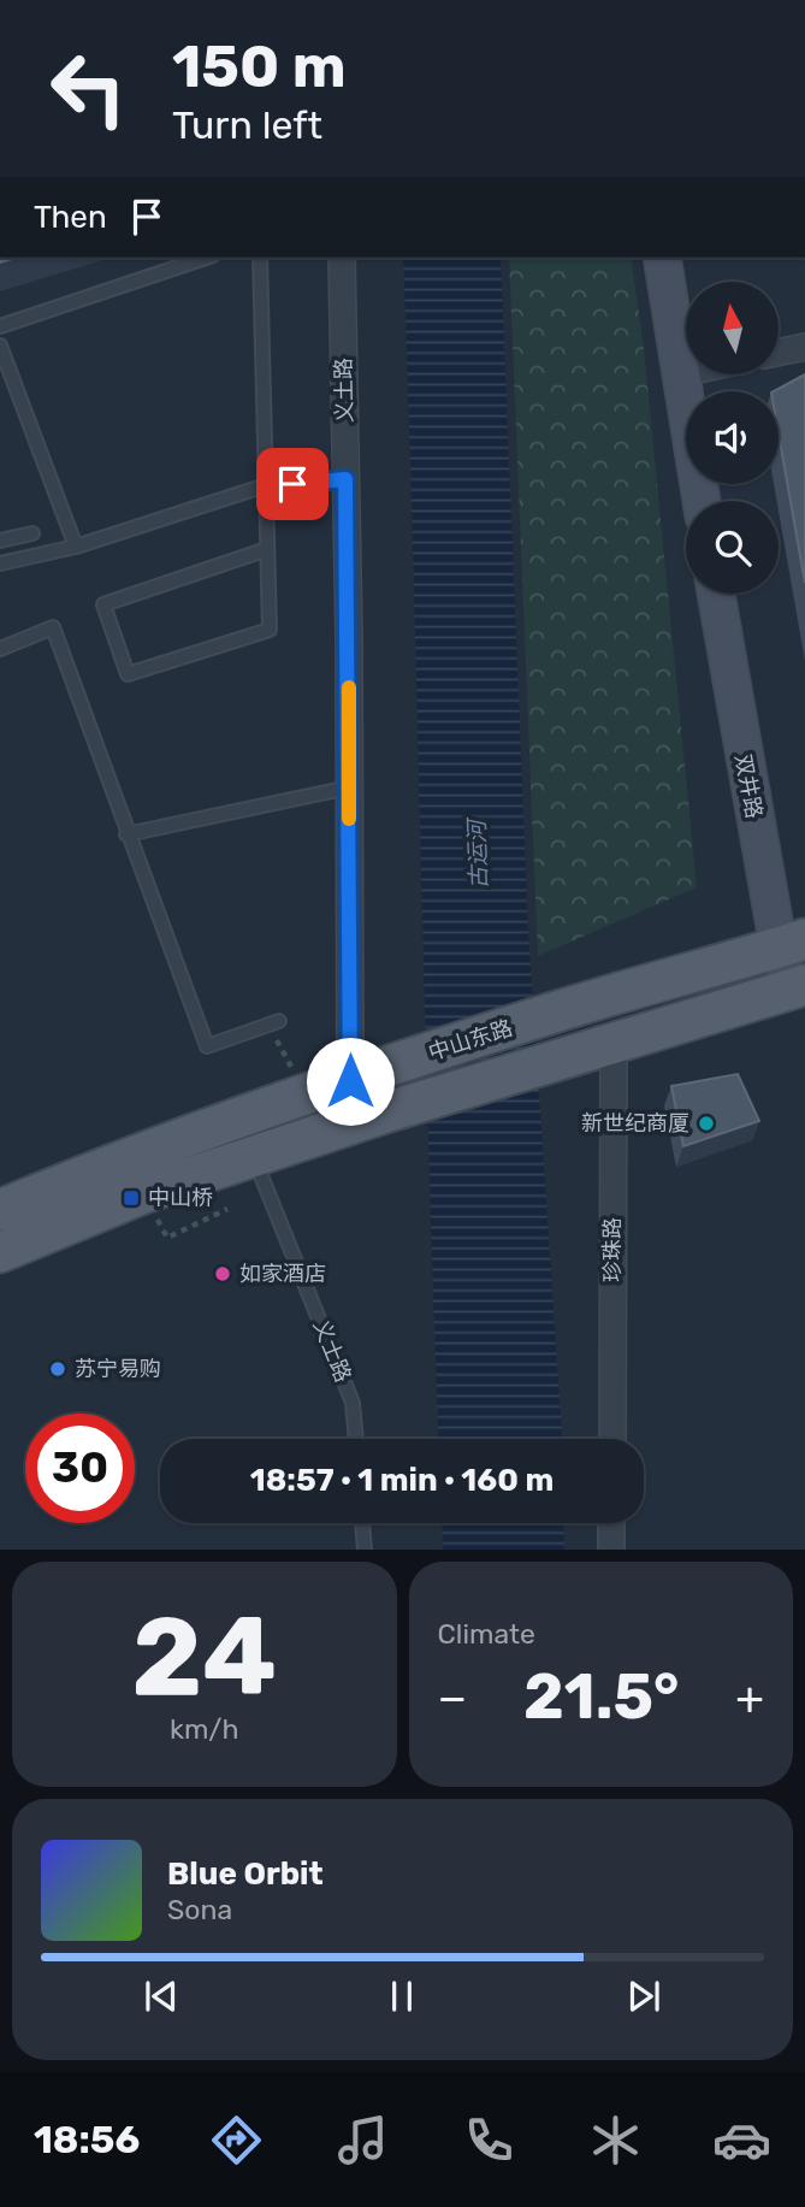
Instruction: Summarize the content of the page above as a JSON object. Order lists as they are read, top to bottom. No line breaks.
{"streets":{"main road":["中山东路"],"street":["义土路","双井路","珍珠路"],"lane":["义士路"]},"crossings":[["义土路","中山东路"],["双井路","中山东路"],["中山东路","珍珠路"],["中山东路","义士路"]],"water":["古运河"],"places":{"other":["新世纪商厦","如家酒店","苏宁易购"],"transit":["中山桥"]},"north":"top","page":{"turn":["150 m","Turn left"],"then":"Then","limit":"30","trip":"18:57 · 1 min · 160 m","tile":[["24","km/h"],"Climate"],"heat":["−","21.5°","+"],"song":["Blue Orbit","Sona"],"tabs":"18:56"}}
